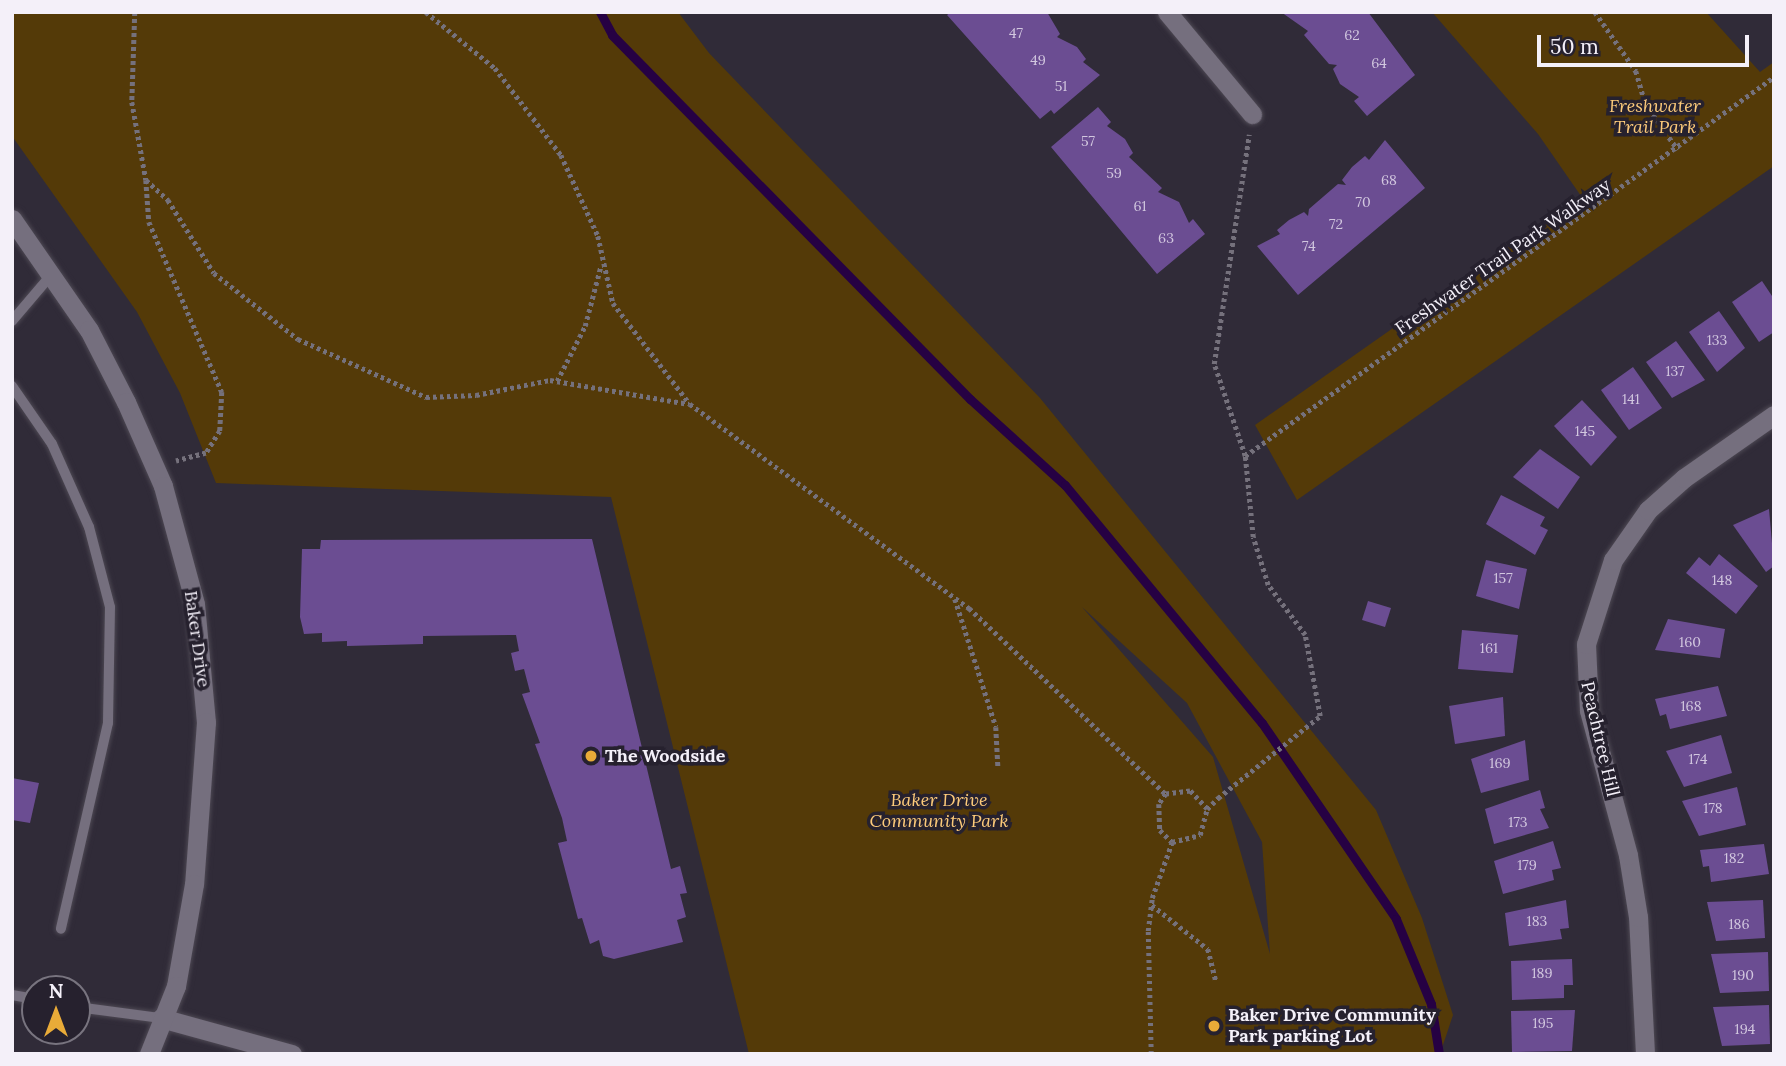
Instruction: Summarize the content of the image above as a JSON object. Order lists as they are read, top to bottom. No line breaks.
{"streets":{"street":["Baker Drive","Peachtree Hill"],"path":["Freshwater Trail Park Walkway"]},"parks":["Freshwater Trail Park","Baker Drive Community Park"],"places":["The Woodside","Baker Drive Community Park parking Lot"],"house_numbers":["47","62","49","64","51","57","59","68","70","61","72","63","74","133","137","141","145","157","148","160","161","168","174","169","178","173","182","179","183","186","189","190","195","194"],"scale_bar":"50 m","north":"top"}
